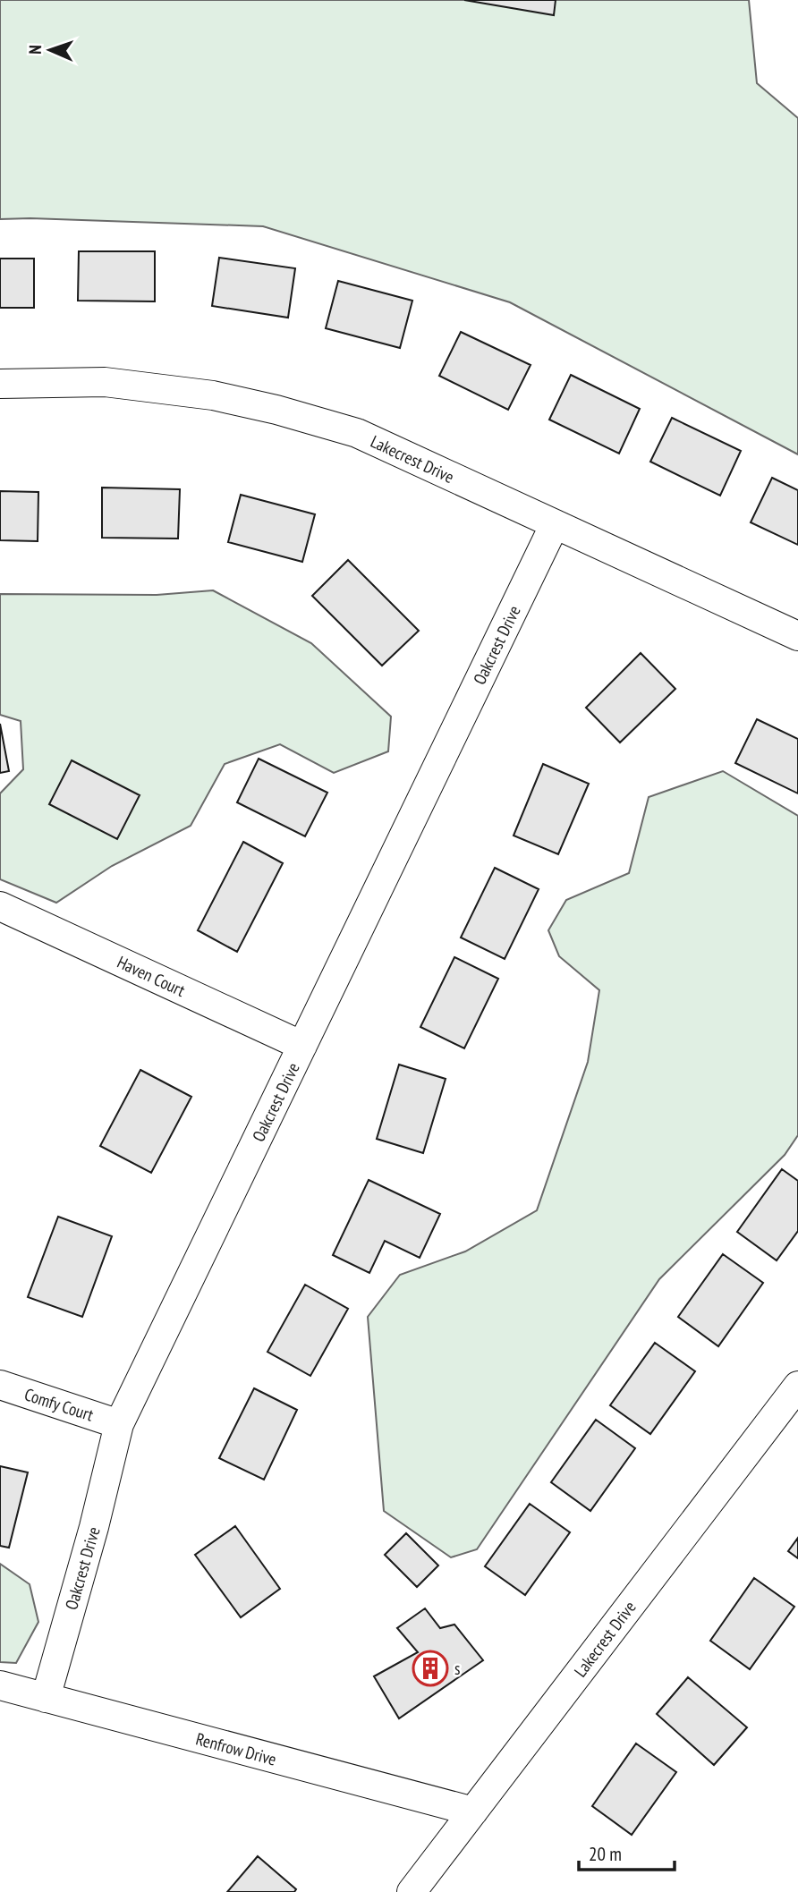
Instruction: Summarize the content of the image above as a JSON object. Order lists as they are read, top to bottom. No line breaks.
{"streets":{"street":["Lakecrest Drive","Oakcrest Drive","Haven Court","Comfy Court","Renfrow Drive"]},"crossings":[["Lakecrest Drive","Oakcrest Drive"],["Lakecrest Drive","Renfrow Drive"],["Oakcrest Drive","Haven Court"],["Oakcrest Drive","Comfy Court"],["Oakcrest Drive","Renfrow Drive"]],"places":{"building":["s"]},"scale_bar":"20 m","north":"left"}
